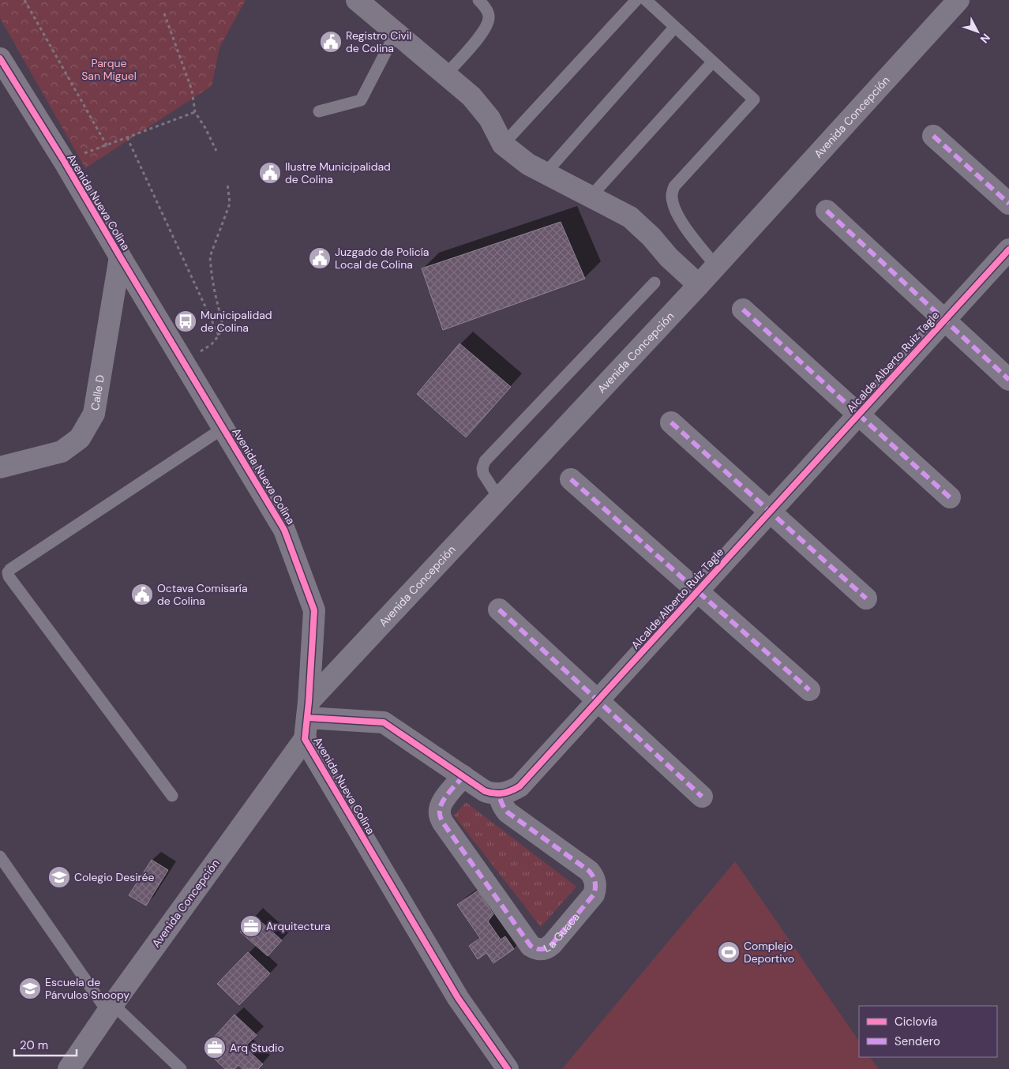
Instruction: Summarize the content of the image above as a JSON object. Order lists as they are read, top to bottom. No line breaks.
{"streets":{"street":["Avenida Concepción","Avenida Nueva Colina","Alcalde Alberto Ruiz Tagle","Calle D","La Guaca"]},"crossings":[["Avenida Concepción","Avenida Nueva Colina"],["Avenida Nueva Colina","Calle D"],["Alcalde Alberto Ruiz Tagle","La Guaca"]],"parks":["Parque San Miguel"],"places":{"public building":["Registro Civil de Colina","Ilustre Municipalidad de Colina","Juzgado de Policía Local de Colina","Octava Comisaría de Colina"],"bus stop":["Municipalidad de Colina"],"school or university":["Colegio Desirée","Escuela de Párvulos Snoopy"],"office":["Arquitectura","Arq Studio"],"sports":["Complejo Deportivo"]},"legend":["Ciclovía","Sendero"],"scale_bar":"20 m","north":"bottom right"}
